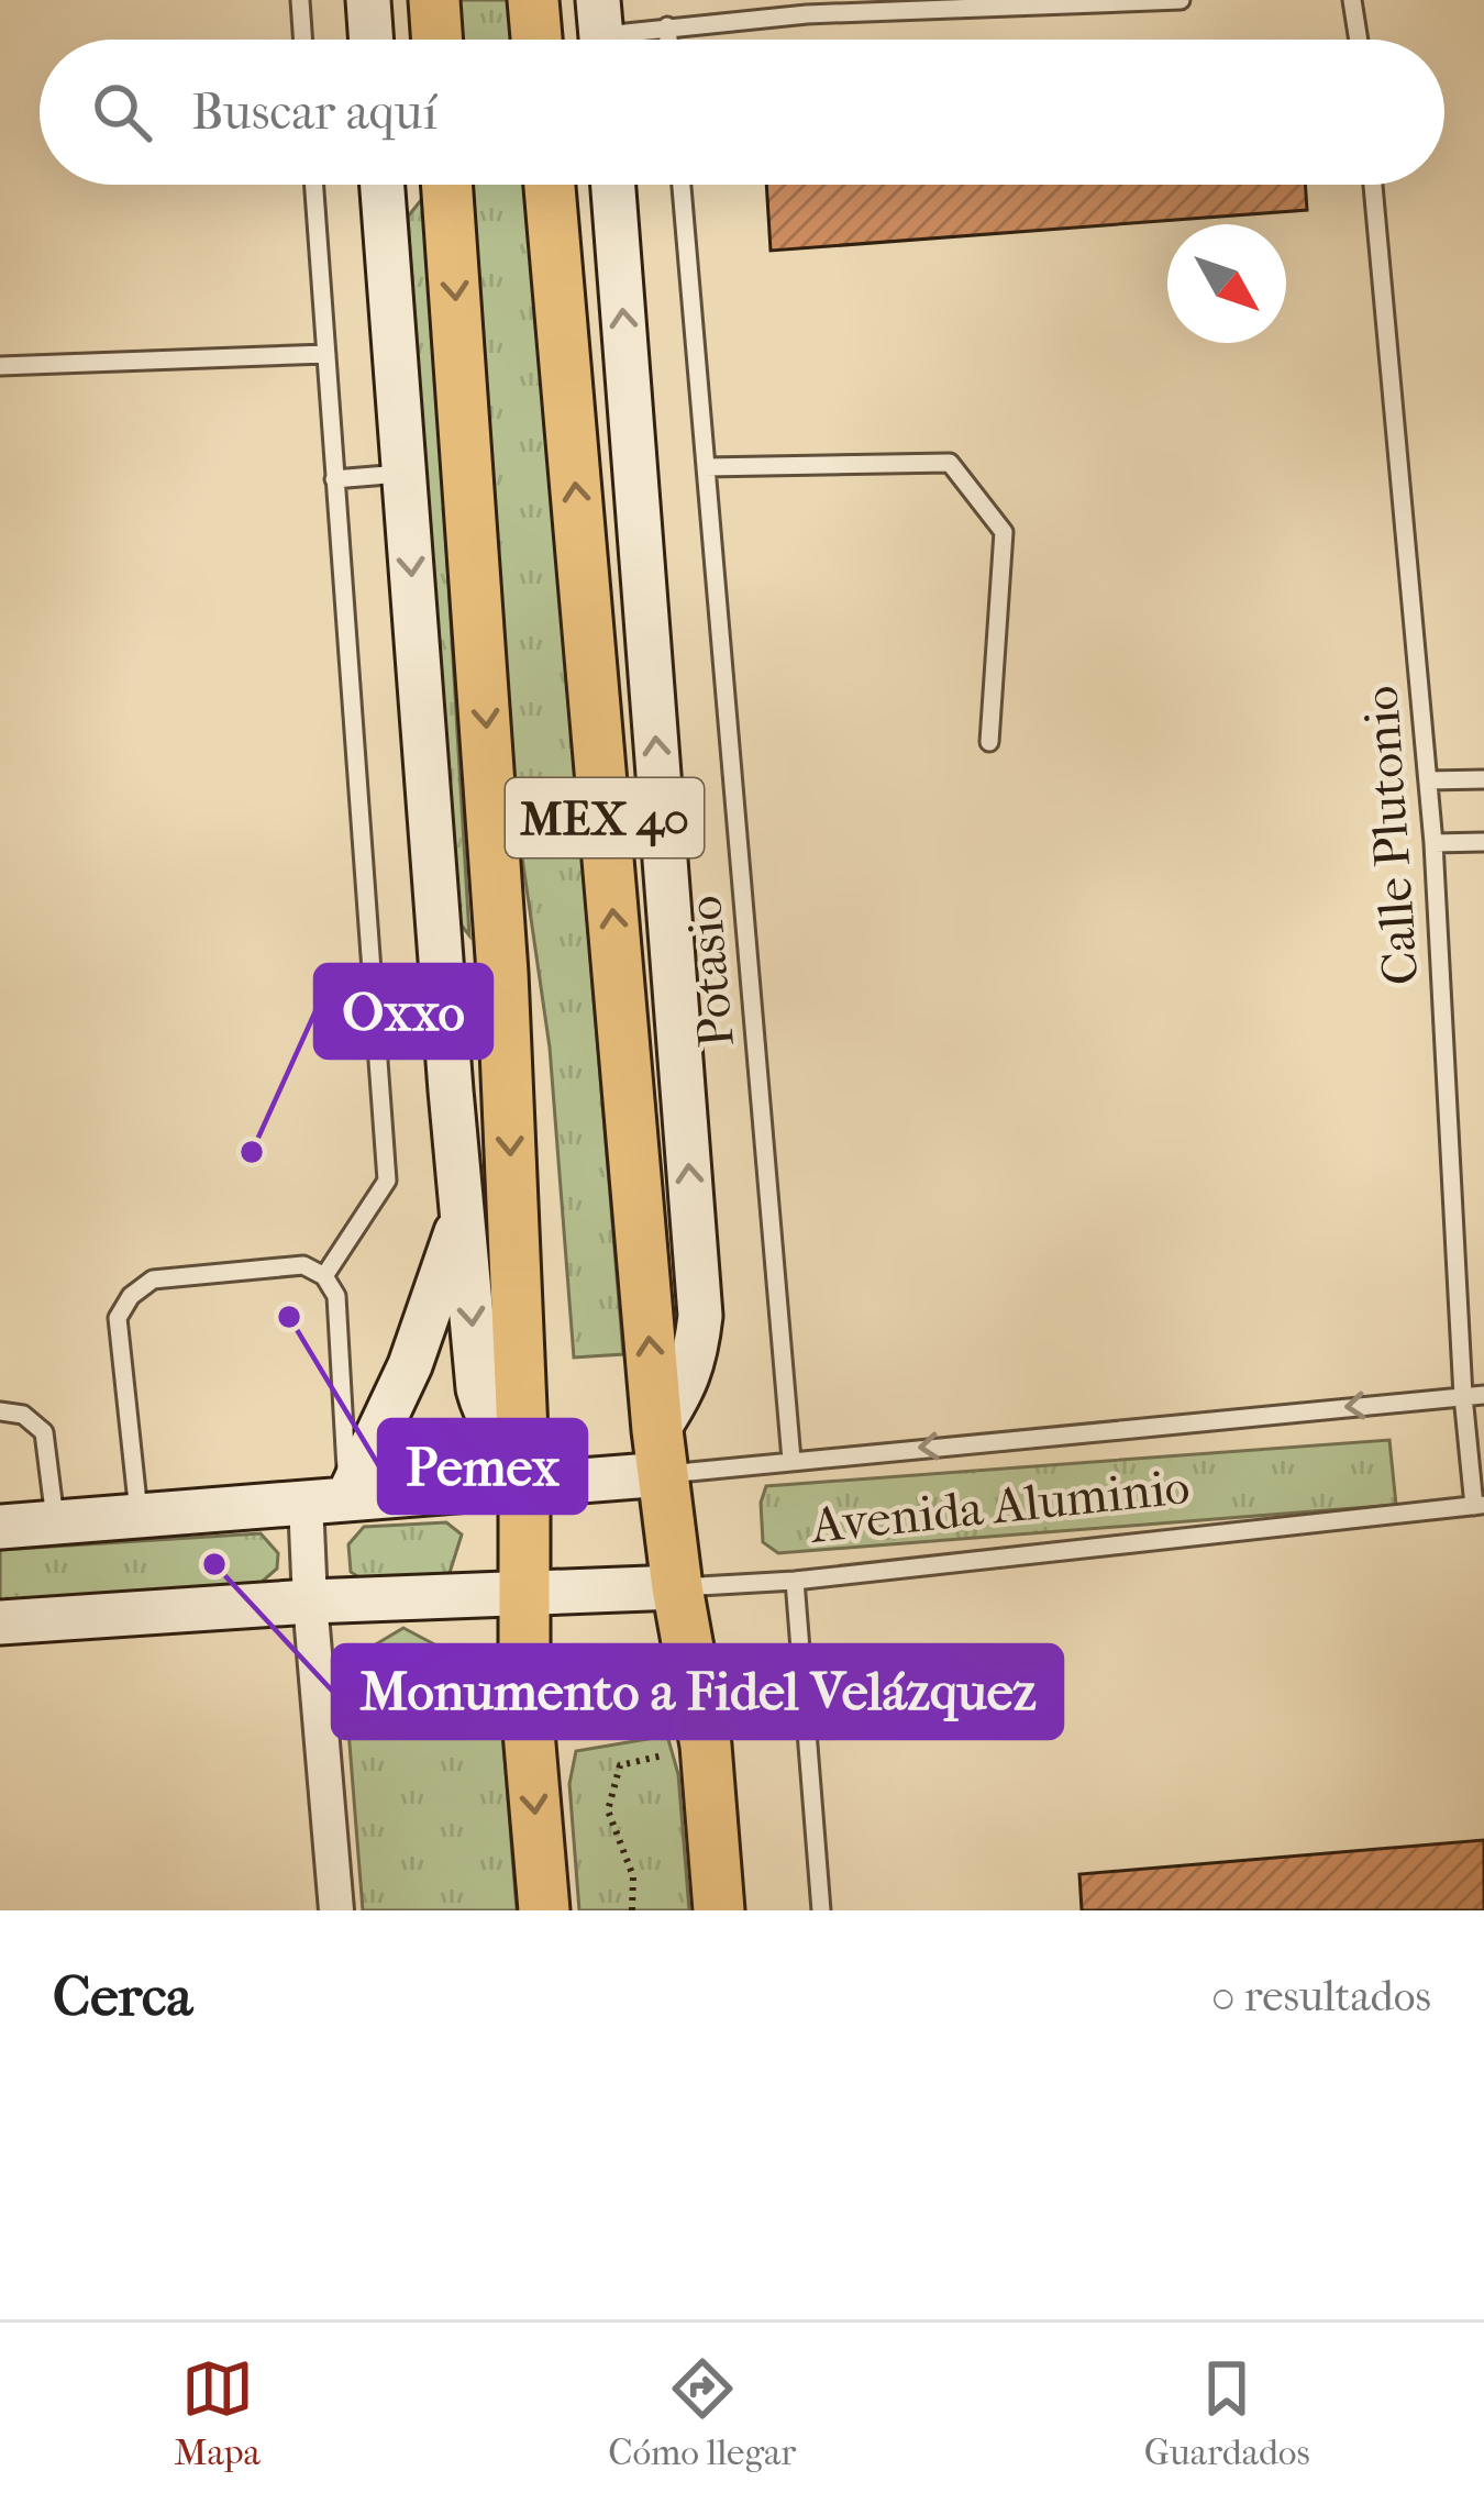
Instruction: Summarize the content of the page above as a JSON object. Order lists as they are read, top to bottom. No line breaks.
{"streets":{"main road":["MEX 40"],"street":["Avenida Aluminio"],"lane":["Calle Plutonio","Potasio"]},"crossings":[["MEX 40","Avenida Aluminio"],["Calle Plutonio","Avenida Aluminio"],["Potasio","Avenida Aluminio"]],"places":["Oxxo","Pemex","Monumento a Fidel Velázquez"],"north":"bottom right","page":{"search":"Buscar aquí","heading":["Cerca","0 resultados"],"nav":["Mapa","Cómo llegar","Guardados"]}}
